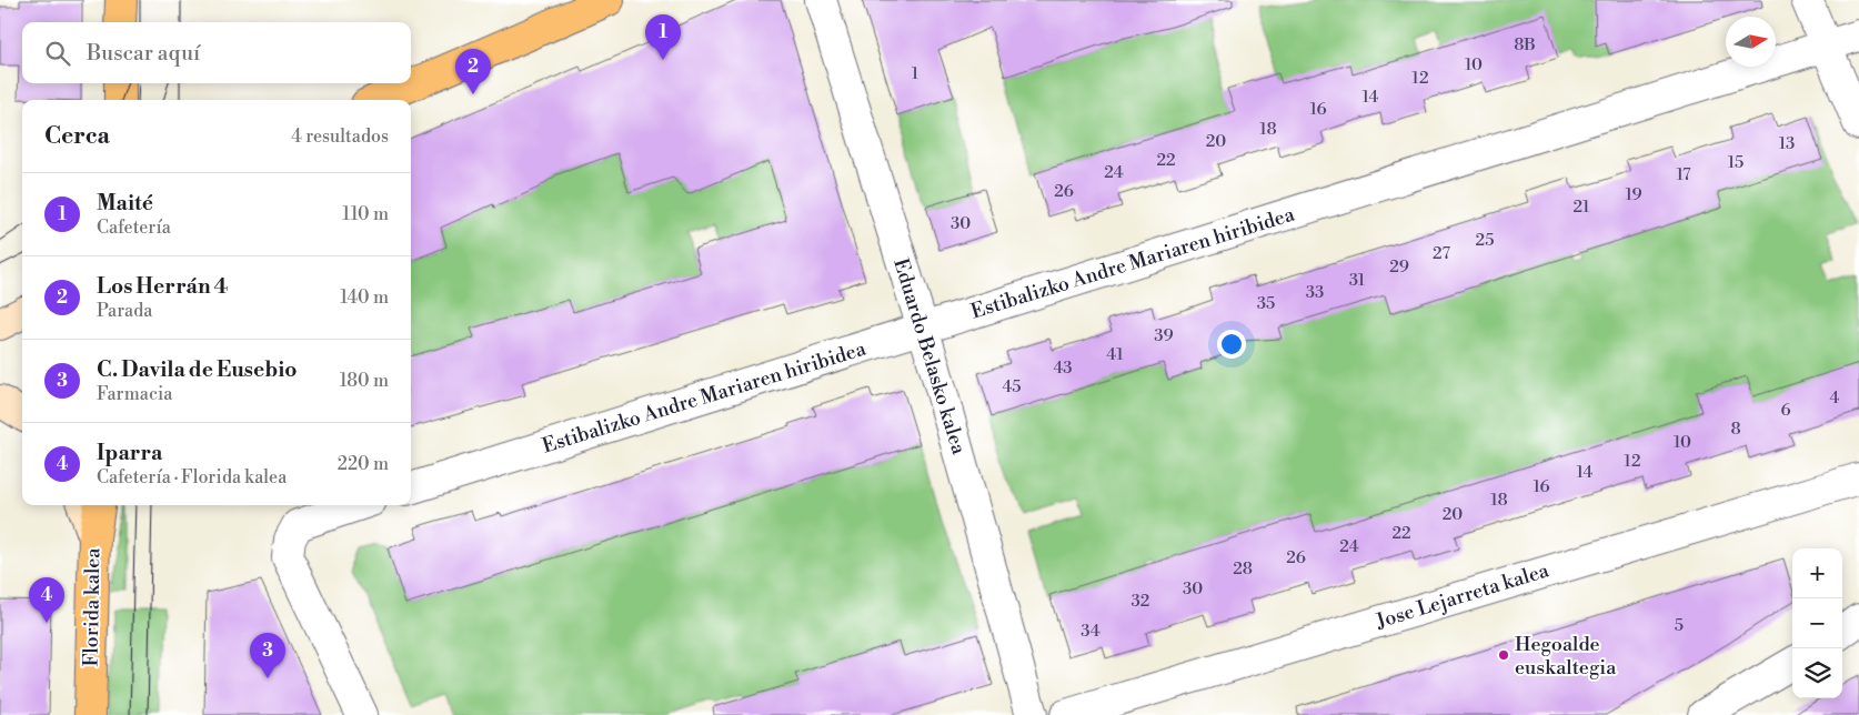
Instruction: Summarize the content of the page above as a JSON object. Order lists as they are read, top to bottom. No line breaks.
{"streets":{"main road":["Florida kalea"],"street":["Estibalizko Andre Mariaren hiribidea","Eduardo Belasko kalea","Jose Lejarreta kalea"]},"crossings":[["Estibalizko Andre Mariaren hiribidea","Eduardo Belasko kalea"]],"places":["Hegoalde euskaltegia"],"house_numbers":["8B","10","1","12","14","16","18","20","13","22","15","24","17","26","19","21","30","25","27","29","31","33","35","39","41","43","45","4","6","8","10","12","14","16","18","20","22","24","26","28","30","32","5","34"],"north":"right","page":{"pins":["1","2","4","3"],"search":"Buscar aquí","heading":["Cerca","4 resultados"],"list":[{"mark":"1","name":"Maité","note":"Cafetería","value":"110 m"},{"mark":"2","name":"Los Herrán 4","note":"Parada","value":"140 m"},{"mark":"3","name":"C. Davila de Eusebio","note":"Farmacia","value":"180 m"},{"mark":"4","name":"Iparra","note":"Cafetería · Florida kalea","value":"220 m"}],"map_buttons":["+","−"]}}
